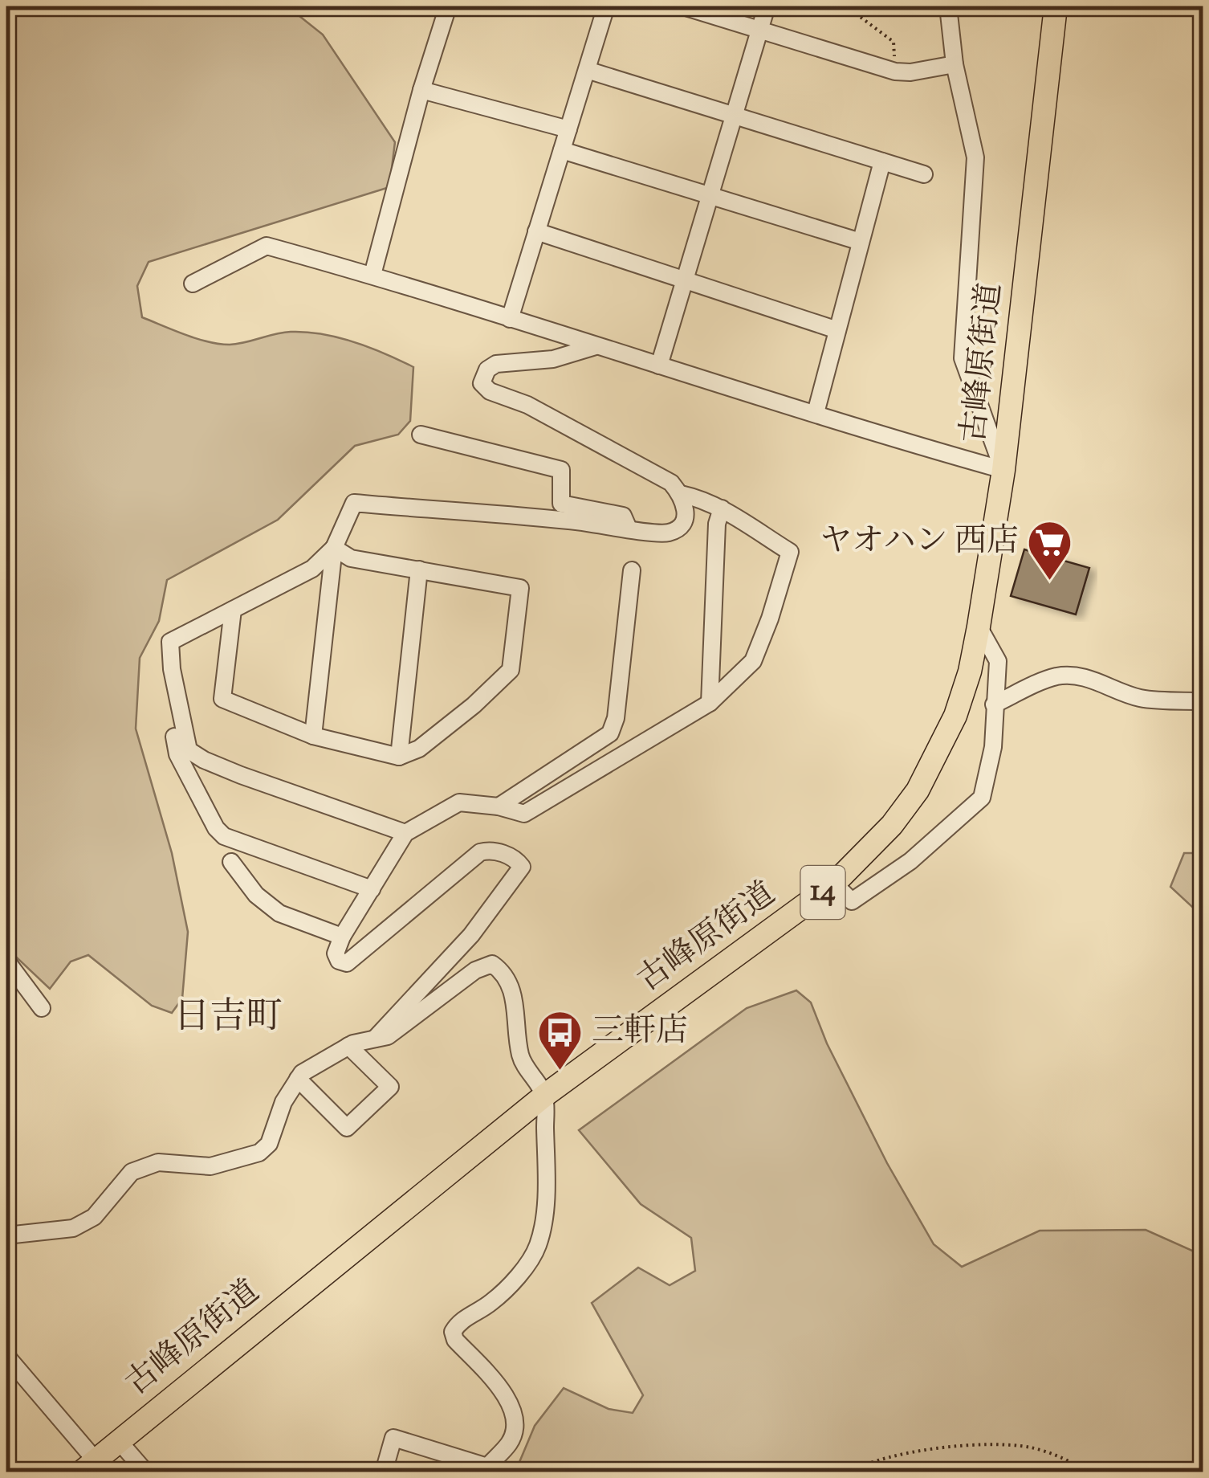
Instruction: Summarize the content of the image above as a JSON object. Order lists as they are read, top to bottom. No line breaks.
{"streets":{"main road":["古峰原街道","14"]},"districts":["日吉町"],"places":{"supermarket":["ヤオハン 西店"],"bus stop":["三軒店"]}}
